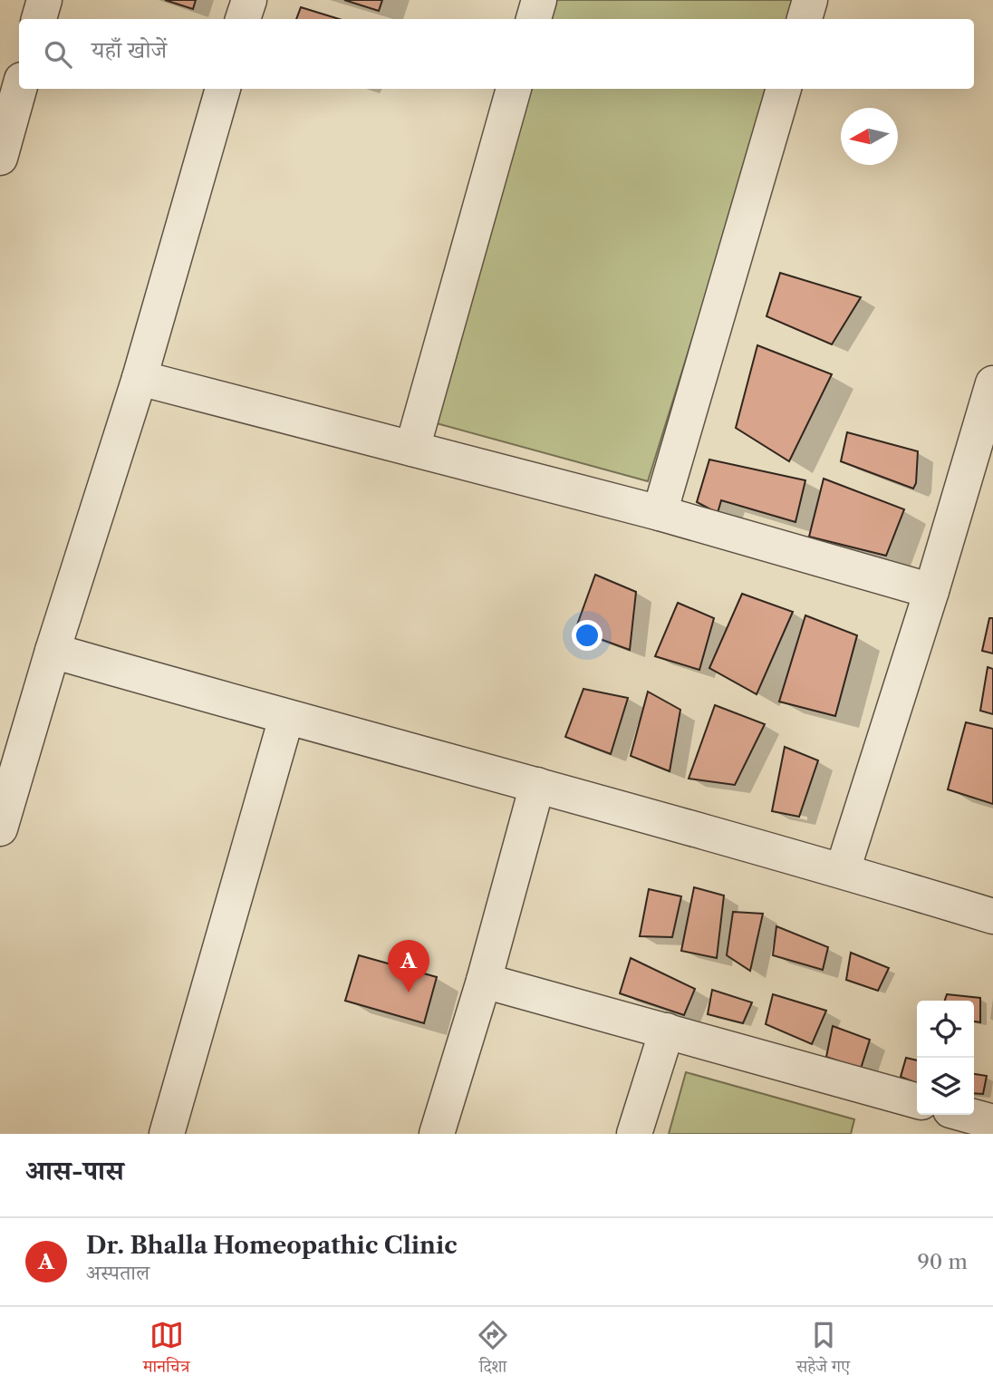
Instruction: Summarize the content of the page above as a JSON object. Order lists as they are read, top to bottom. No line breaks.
{"north":"left","page":{"search":"यहाँ खोजें","pins":"A","heading":"आस-पास","list":[{"mark":"A","name":"Dr. Bhalla Homeopathic Clinic","note":"अस्पताल","value":"90 m"}],"nav":["मानचित्र","दिशा","सहेजे गए"]}}
